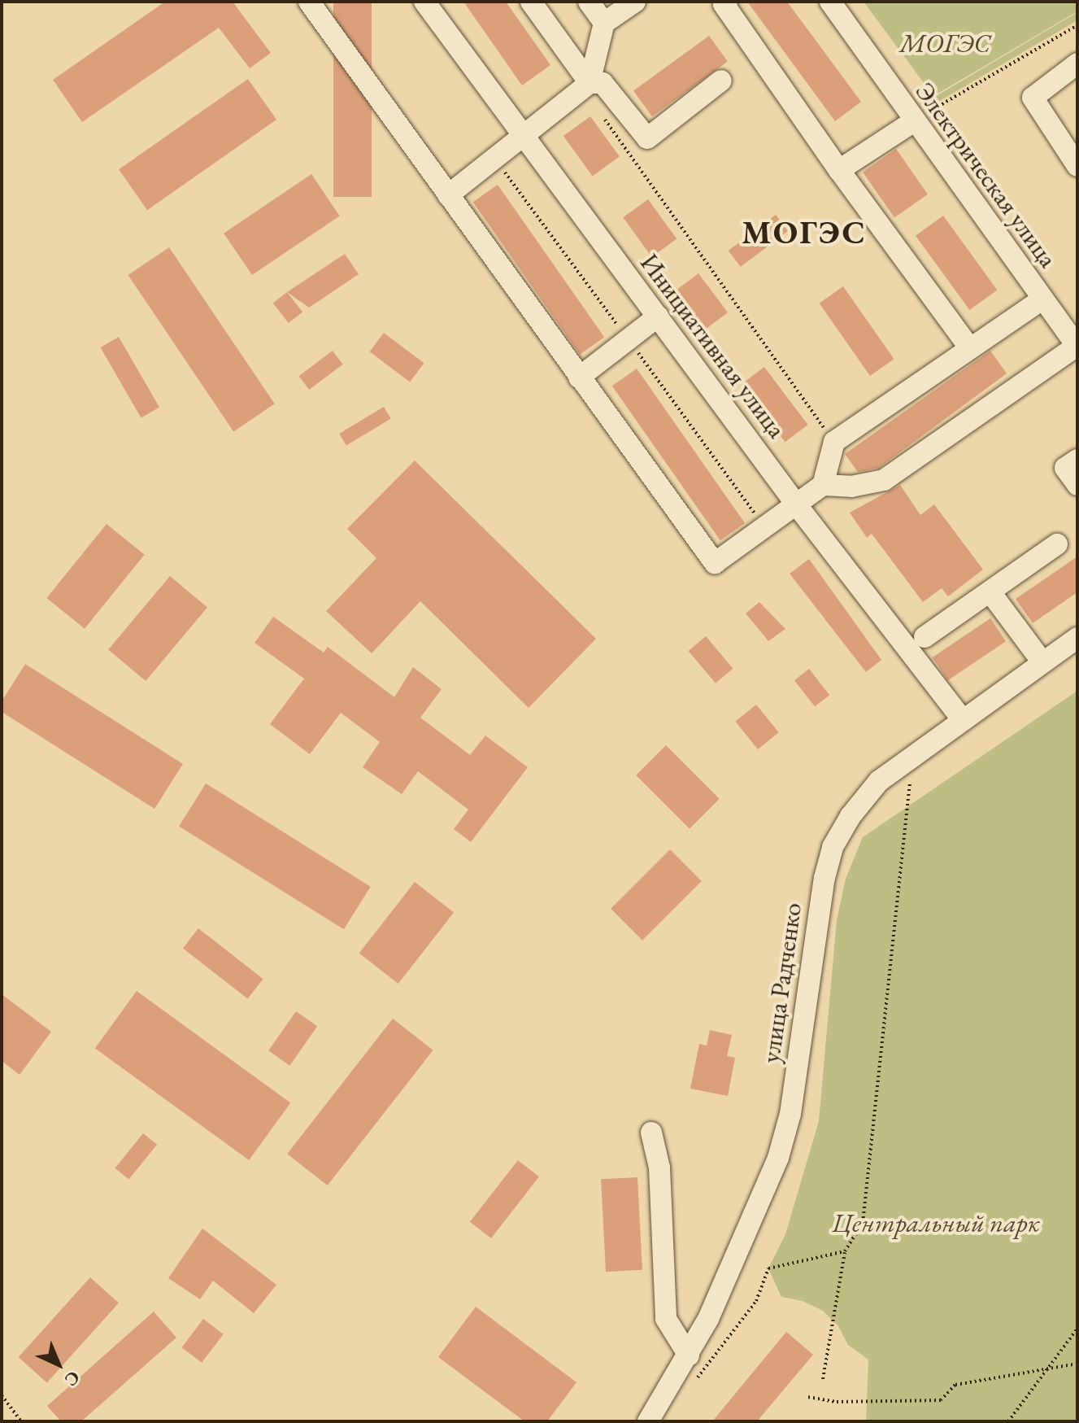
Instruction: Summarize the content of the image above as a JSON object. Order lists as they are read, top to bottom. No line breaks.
{"streets":{"street":["Электрическая улица","Инициативная улица","улица Радченко"]},"crossings":[["Инициативная улица","улица Радченко"]],"districts":["МОГЭС"],"parks":["МОГЭС","Центральный парк"],"north":"bottom right"}
